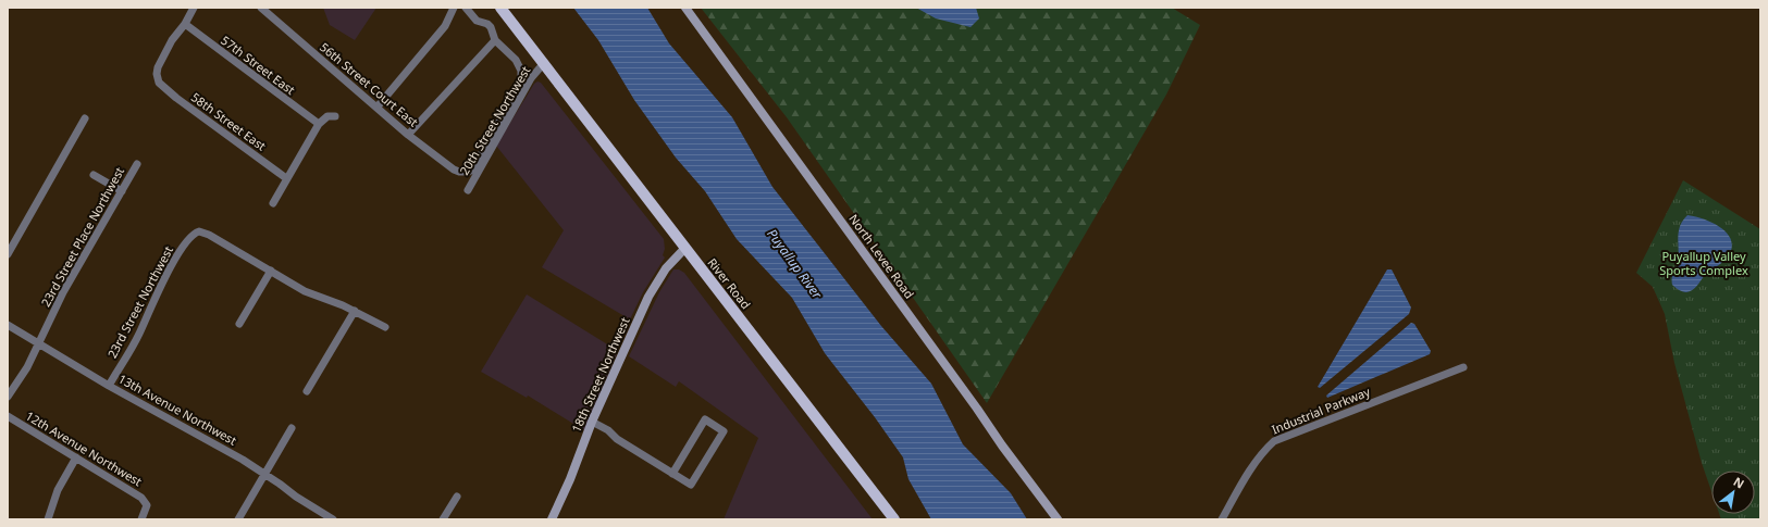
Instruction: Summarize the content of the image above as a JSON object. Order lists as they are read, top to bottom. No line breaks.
{"streets":{"main road":["River Road"],"street":["57th Street East","56th Street Court East","20th Street Northwest","58th Street East","23rd Street Place Northwest","North Levee Road","23rd Street Northwest","18th Street Northwest","13th Avenue Northwest","Industrial Parkway","12th Avenue Northwest"]},"crossings":[["57th Street East","58th Street East"],["20th Street Northwest","River Road"],["23rd Street Place Northwest","13th Avenue Northwest"],["River Road","18th Street Northwest"],["23rd Street Northwest","13th Avenue Northwest"]],"water":["Puyallup River"],"parks":["Puyallup Valley Sports Complex"],"north":"top right"}
